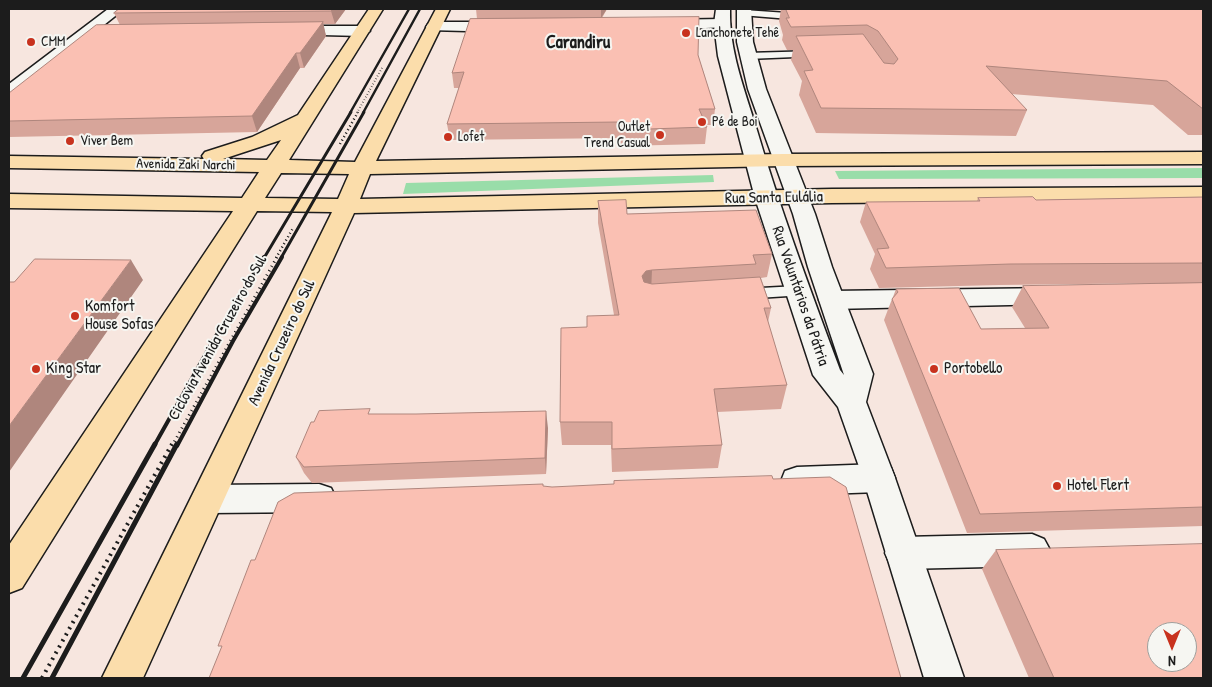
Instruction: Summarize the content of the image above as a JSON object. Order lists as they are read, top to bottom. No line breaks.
{"streets":{"main road":["Avenida Zaki Narchi","Rua Santa Eulália","Rua Voluntários da Pátria","Avenida Cruzeiro do Sul"],"path":["Ciclovia Avenida Cruzeiro do Sul"]},"crossings":[["Avenida Zaki Narchi","Avenida Cruzeiro do Sul"],["Rua Santa Eulália","Rua Voluntários da Pátria"],["Rua Santa Eulália","Avenida Cruzeiro do Sul"]],"districts":["Carandiru"],"places":["Lanchonete Tehê","CMM","Pé de Boi","Outlet Trend Casual","Lofet","Viver Bem","Komfort House Sofas","King Star","Portobello","Hotel Flert"],"north":"bottom"}
